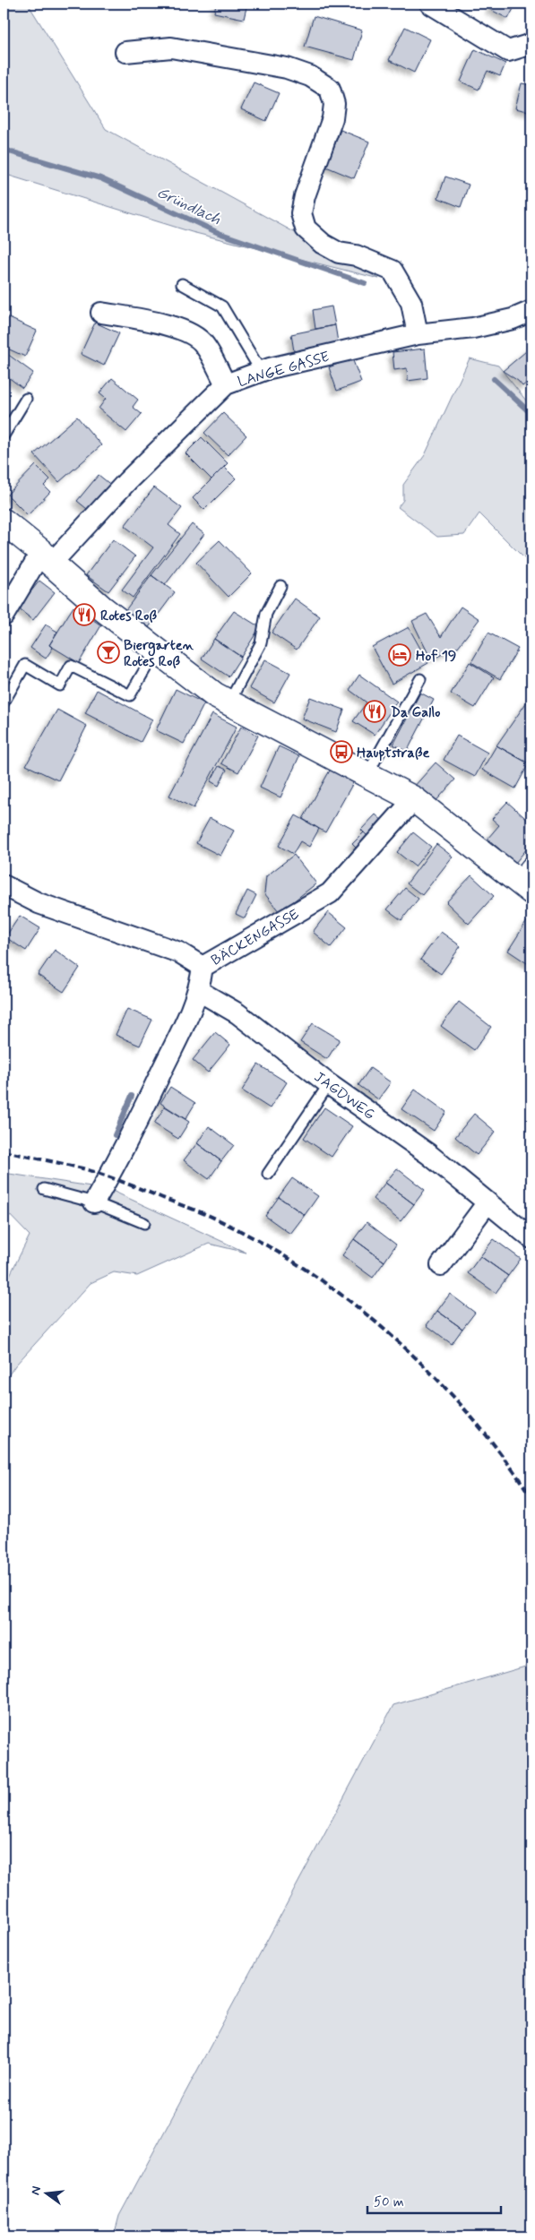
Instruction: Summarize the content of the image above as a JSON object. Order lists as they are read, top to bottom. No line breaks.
{"streets":{"street":["LANGE GASSE","BÄCKENGASSE","JAGDWEG"]},"crossings":[["BÄCKENGASSE","JAGDWEG"]],"water":["Gründlach"],"places":{"restaurant":["Rotes Roß","Da Gallo"],"bar":["Biergarten Rotes Roß"],"hotel":["Hof 19"],"bus stop":["Hauptstraße"]},"scale_bar":"50 m","north":"left"}
